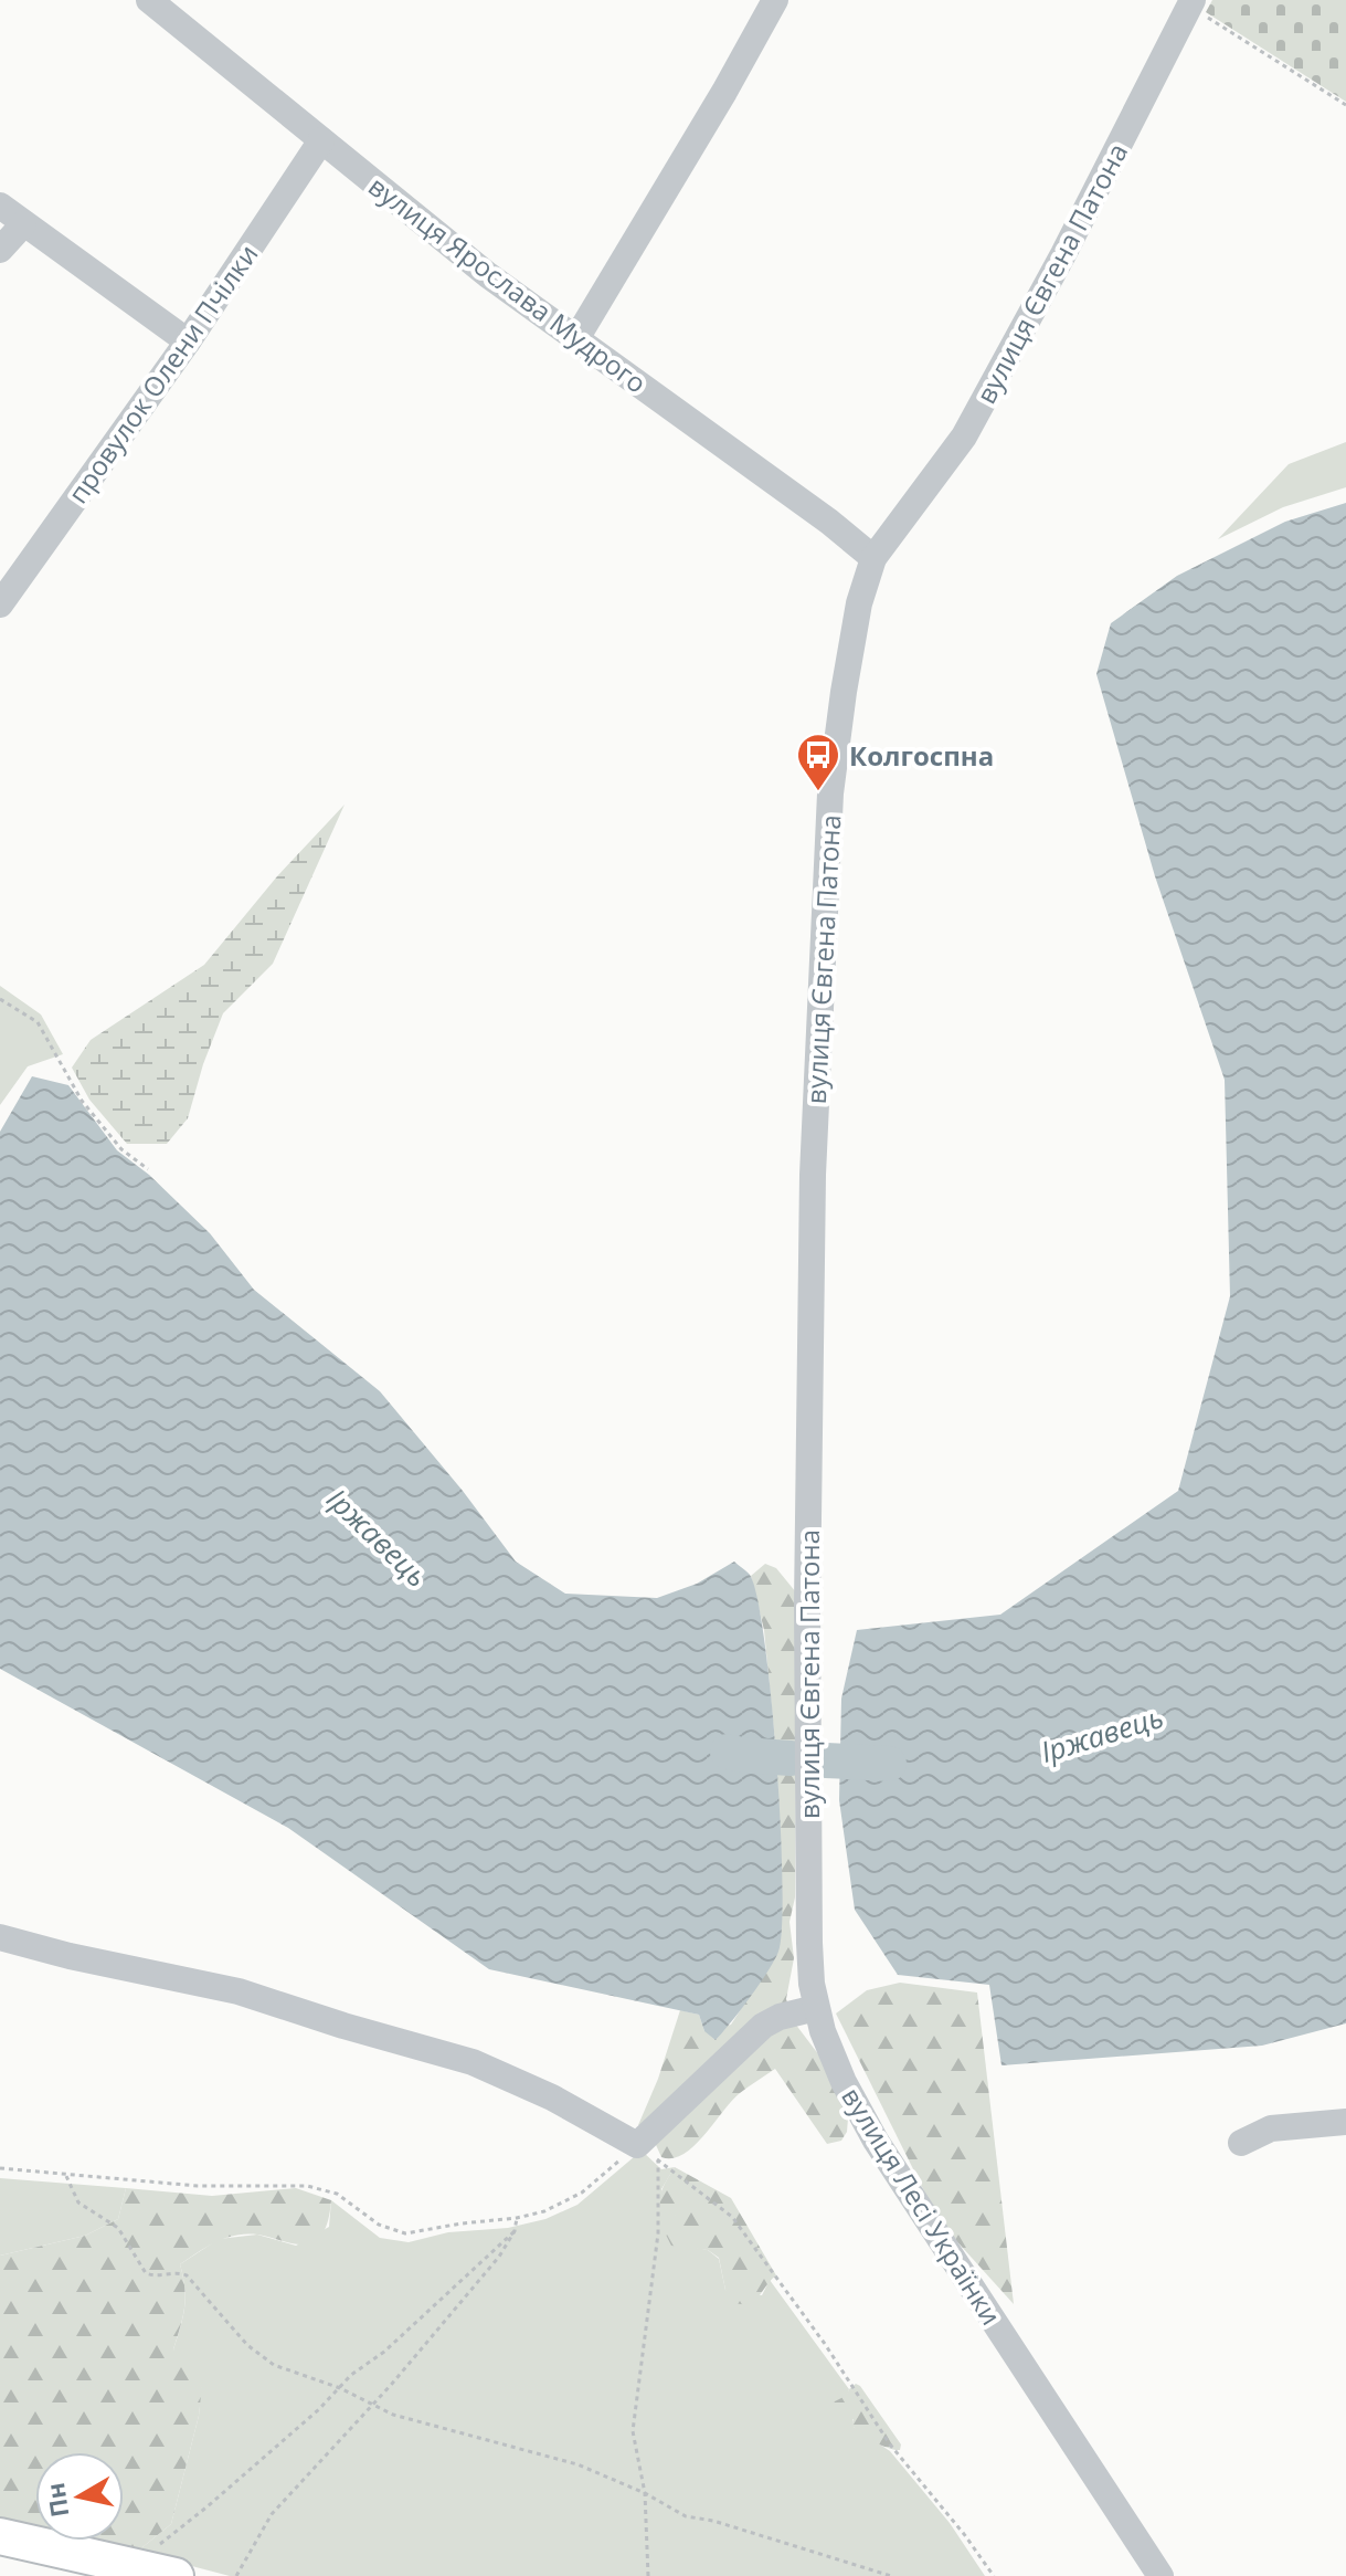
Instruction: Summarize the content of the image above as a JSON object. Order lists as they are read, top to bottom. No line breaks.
{"streets":{"street":["вулиця Євгена Патона","вулиця Ярослава Мудрого","провулок Олени Пчілки","вулиця Лесі Українки"]},"crossings":[["вулиця Євгена Патона","вулиця Ярослава Мудрого"],["вулиця Євгена Патона","вулиця Лесі Українки"],["вулиця Ярослава Мудрого","провулок Олени Пчілки"]],"water":["Іржавець"],"places":{"bus stop":["Колгоспна"]},"north":"left"}
